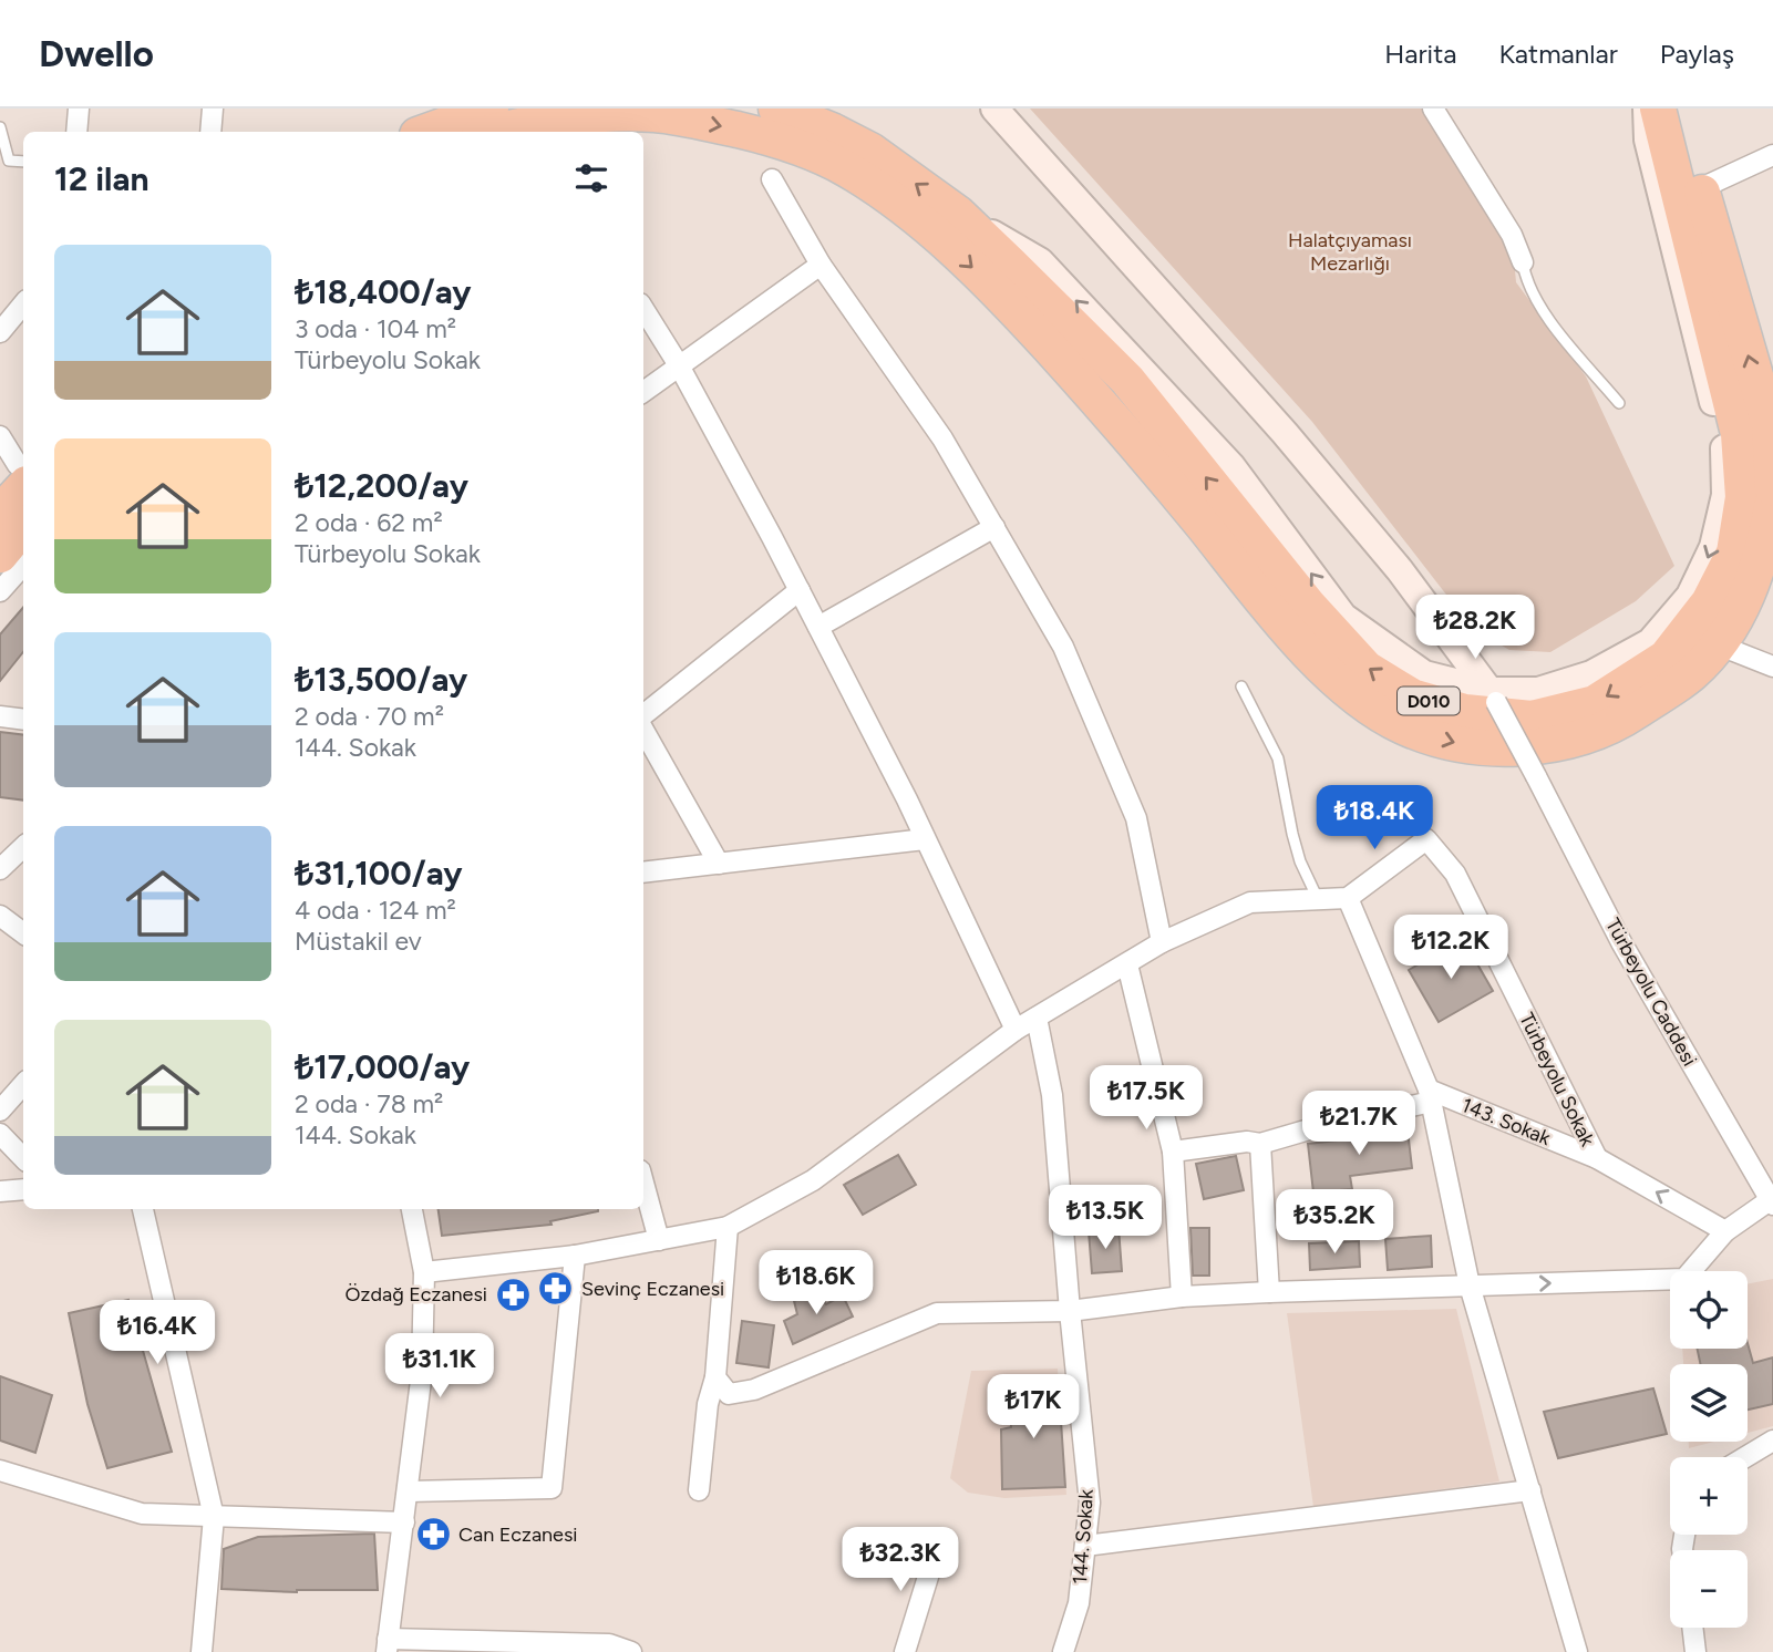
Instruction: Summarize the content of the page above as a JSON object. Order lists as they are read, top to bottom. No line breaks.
{"streets":{"highway":["D010"],"street":["Türbeyolu Caddesi","Türbeyolu Sokak","143. Sokak","144. Sokak"]},"crossings":[["Türbeyolu Sokak","143. Sokak"]],"one_way":["143. Sokak"],"parks":["Halatçıyaması Mezarlığı"],"places":{"pharmacy":["Sevinç Eczanesi","Özdağ Eczanesi","Can Eczanesi"]},"page":{"header":"Dwello","nav":["Harita","Katmanlar","Paylaş"],"heading":"12 ilan","list":[{"name":"₺18,400/ay","note":"3 oda · 104 m² · Türbeyolu Sokak"},{"name":"₺12,200/ay","note":"2 oda · 62 m² · Türbeyolu Sokak"},{"name":"₺13,500/ay","note":"2 oda · 70 m² · 144. Sokak"},{"name":"₺31,100/ay","note":"4 oda · 124 m² · Müstakil ev"},{"name":"₺17,000/ay","note":"2 oda · 78 m² · 144. Sokak"}],"price":["₺28.2K","₺18.4K","₺12.2K","₺17.5K","₺21.7K","₺13.5K","₺35.2K","₺18.6K","₺16.4K","₺31.1K","₺17K","₺32.3K"],"map_buttons":["+","−"]}}
